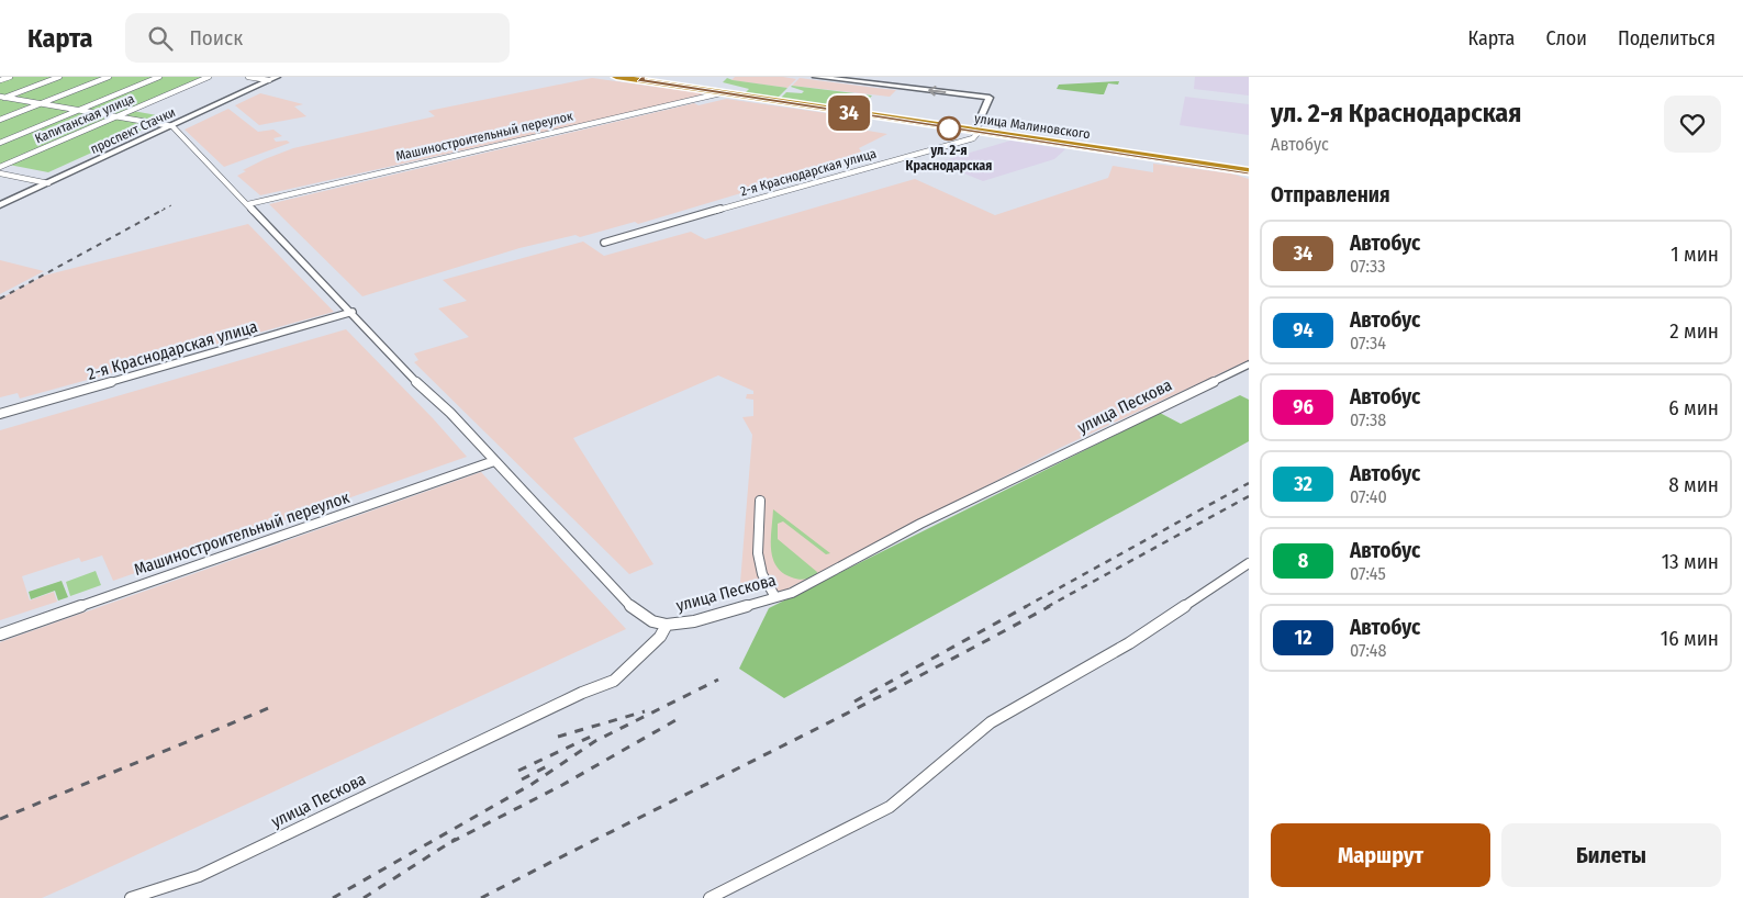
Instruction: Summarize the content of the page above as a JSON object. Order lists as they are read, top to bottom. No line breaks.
{"streets":{"highway":["улица Малиновского"],"street":["Капитанская улица","проспект Стачки","Машиностроительный переулок","2-я Краснодарская улица","улица Пескова"]},"crossings":[["улица Малиновского","Машиностроительный переулок"],["улица Малиновского","2-я Краснодарская улица"]],"places":["ул. 2-я Краснодарская"],"lines":["bus line 34"],"page":{"header":"Карта","search":"Поиск","nav":["Карта","Слои","Поделиться"],"on_map":"34","heading":[["ул. 2-я Краснодарская","Автобус"],"Отправления"],"list":[{"mark":"34","name":"Автобус","note":"07:33","value":"1 мин"},{"mark":"94","name":"Автобус","note":"07:34","value":"2 мин"},{"mark":"96","name":"Автобус","note":"07:38","value":"6 мин"},{"mark":"32","name":"Автобус","note":"07:40","value":"8 мин"},{"mark":"8","name":"Автобус","note":"07:45","value":"13 мин"},{"mark":"12","name":"Автобус","note":"07:48","value":"16 мин"}],"buttons":["Маршрут","Билеты"]}}
